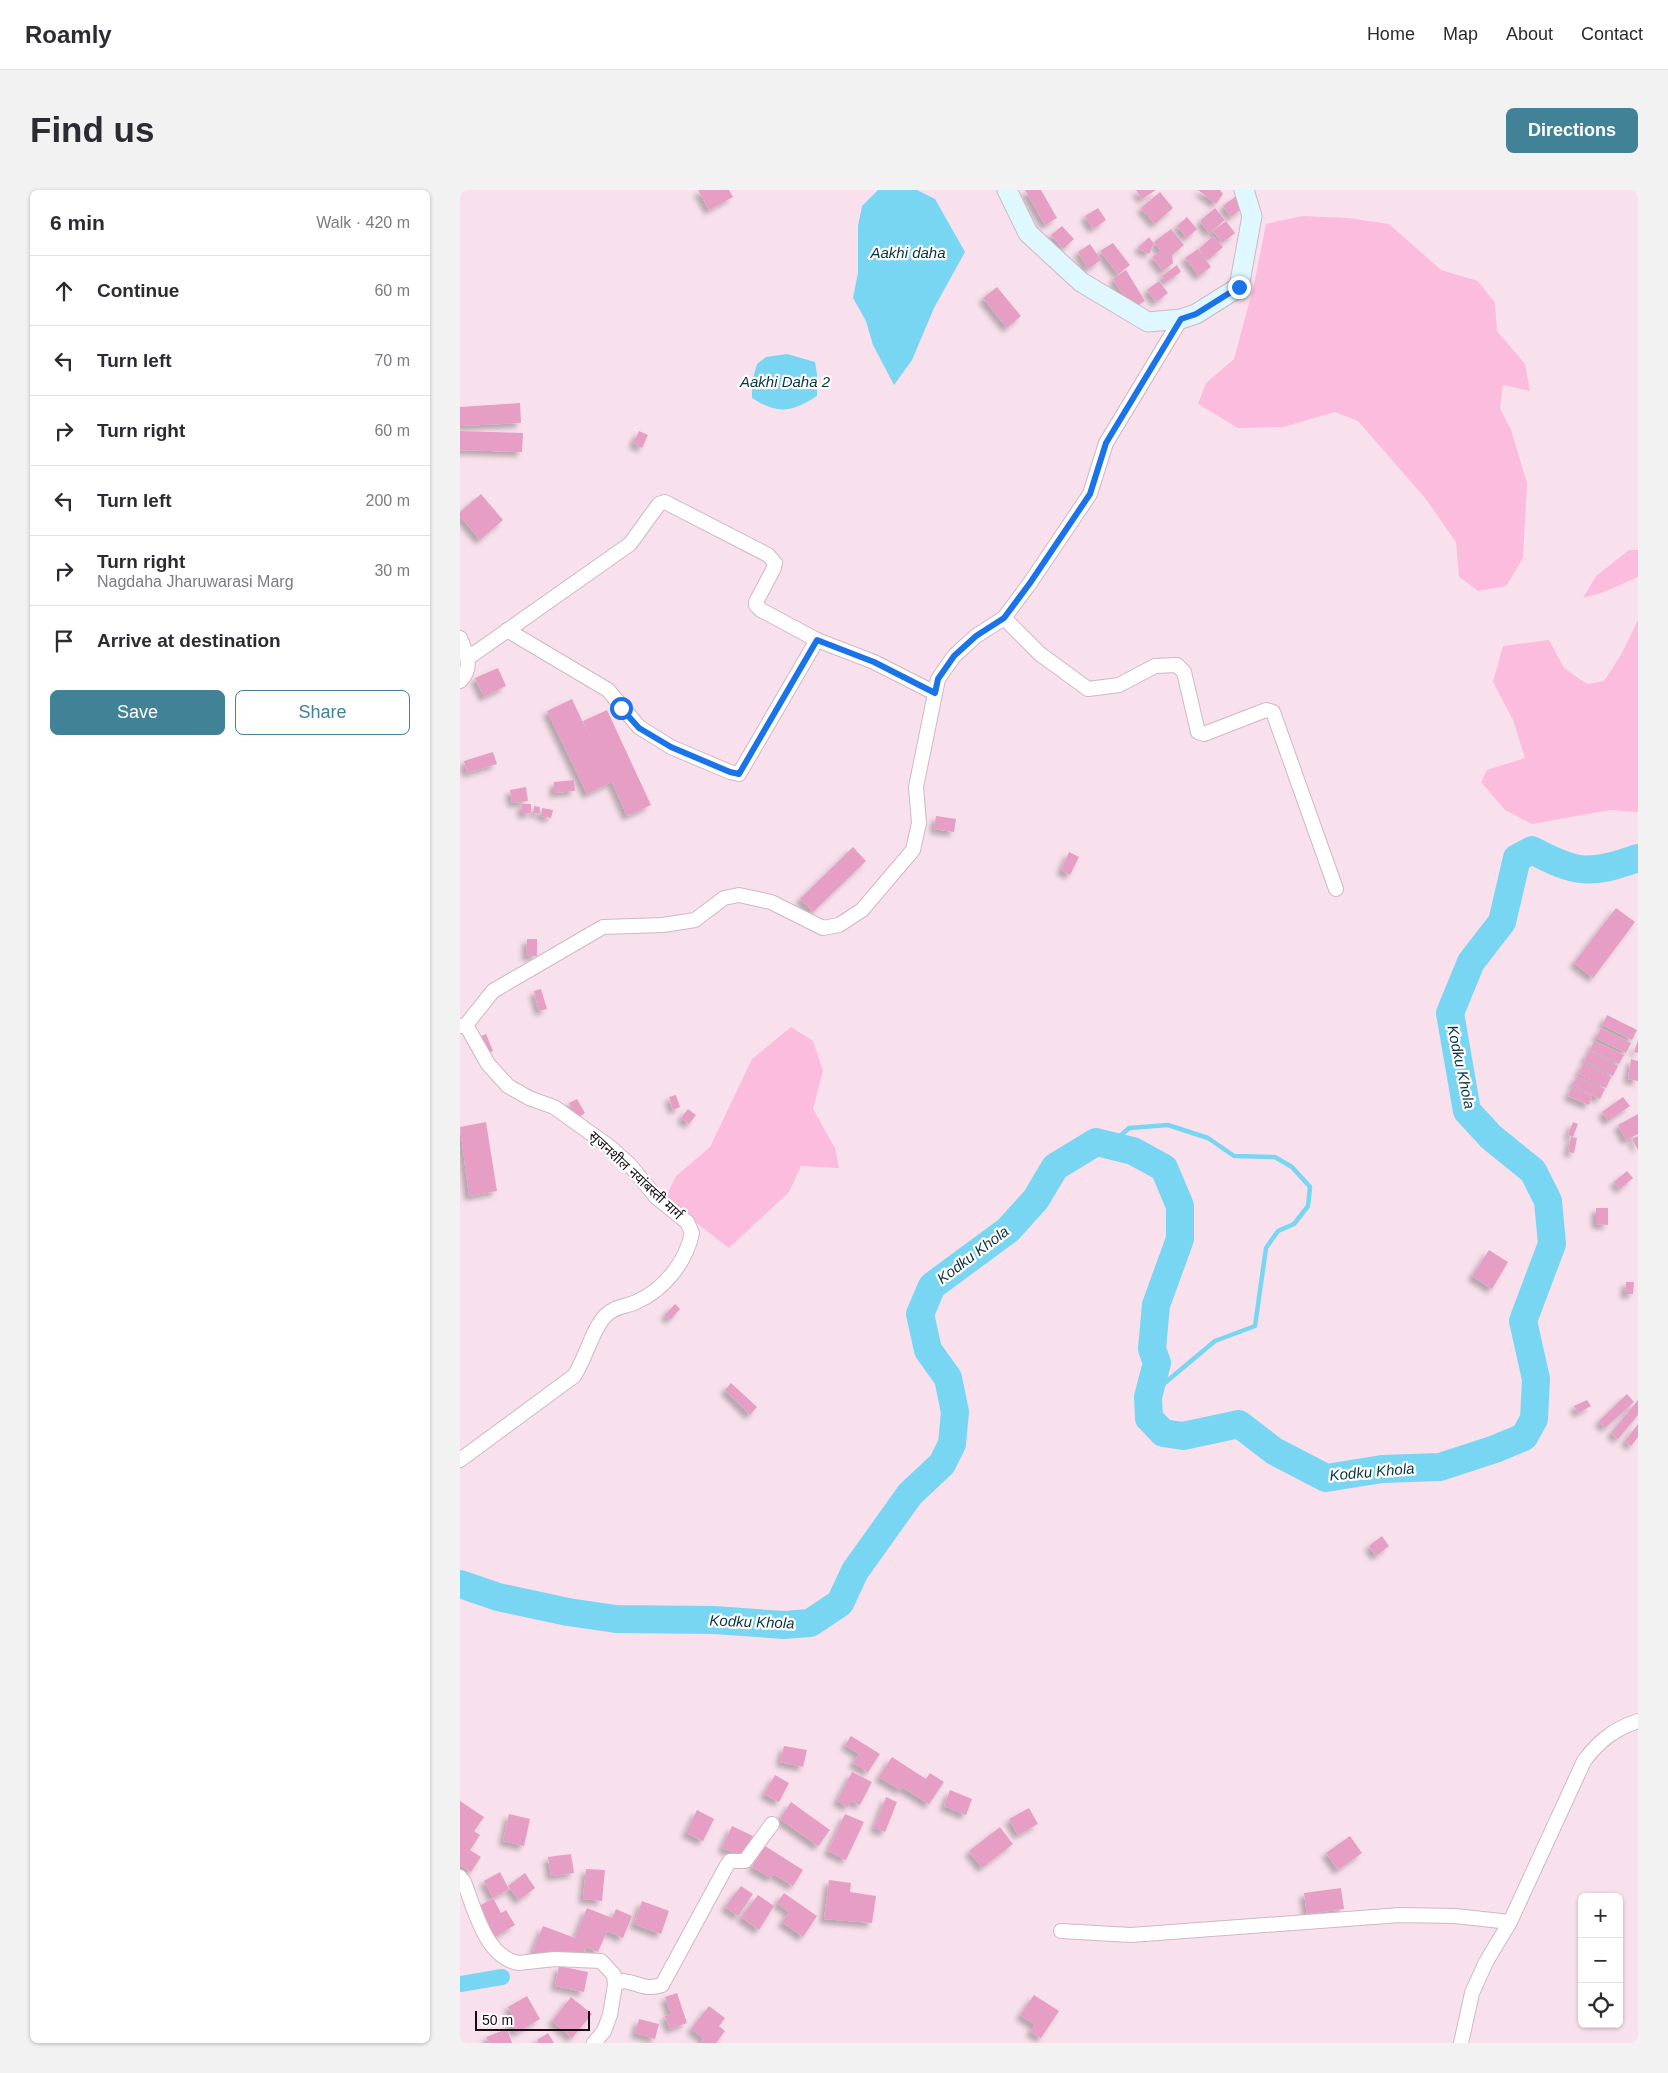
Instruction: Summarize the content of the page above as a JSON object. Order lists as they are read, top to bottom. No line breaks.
{"streets":{"street":["सृजनशील नयांबस्ती मार्ग"]},"water":["Aakhi daha","Aakhi Daha 2","Kodku Khola"],"scale_bar":"50 m","page":{"header":"Roamly","nav":["Home","Map","About","Contact"],"buttons":["Directions",["Save","Share"]],"title":"Find us","heading":["6 min","Walk · 420 m"],"list":[["Continue","60 m"],["Turn left","70 m"],["Turn right","60 m"],["Turn left","200 m"],["Turn right","Nagdaha Jharuwarasi Marg","30 m"],"Arrive at destination"],"map_buttons":["+","−"],"scale":"50 m"}}
